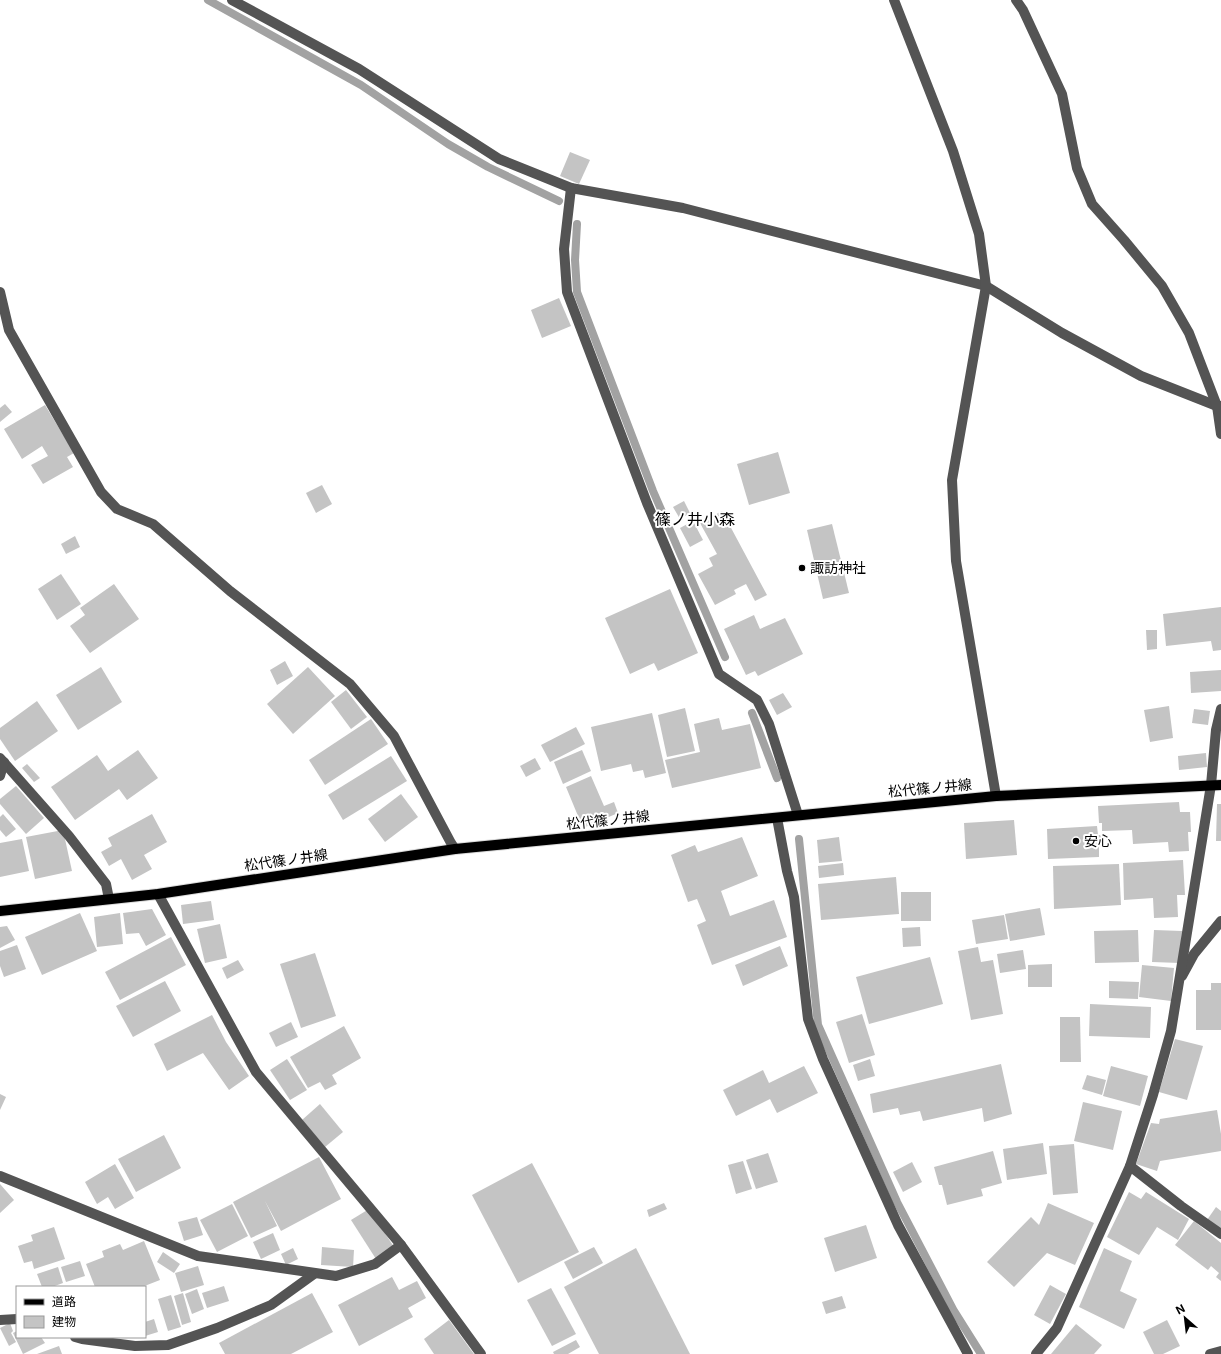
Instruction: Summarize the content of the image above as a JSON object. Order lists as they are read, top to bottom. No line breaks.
{"streets":{"main road":["松代篠ノ井線"]},"districts":["篠ノ井小森"],"places":["諏訪神社","安心"],"legend":["道路","建物"],"north":"top left"}
